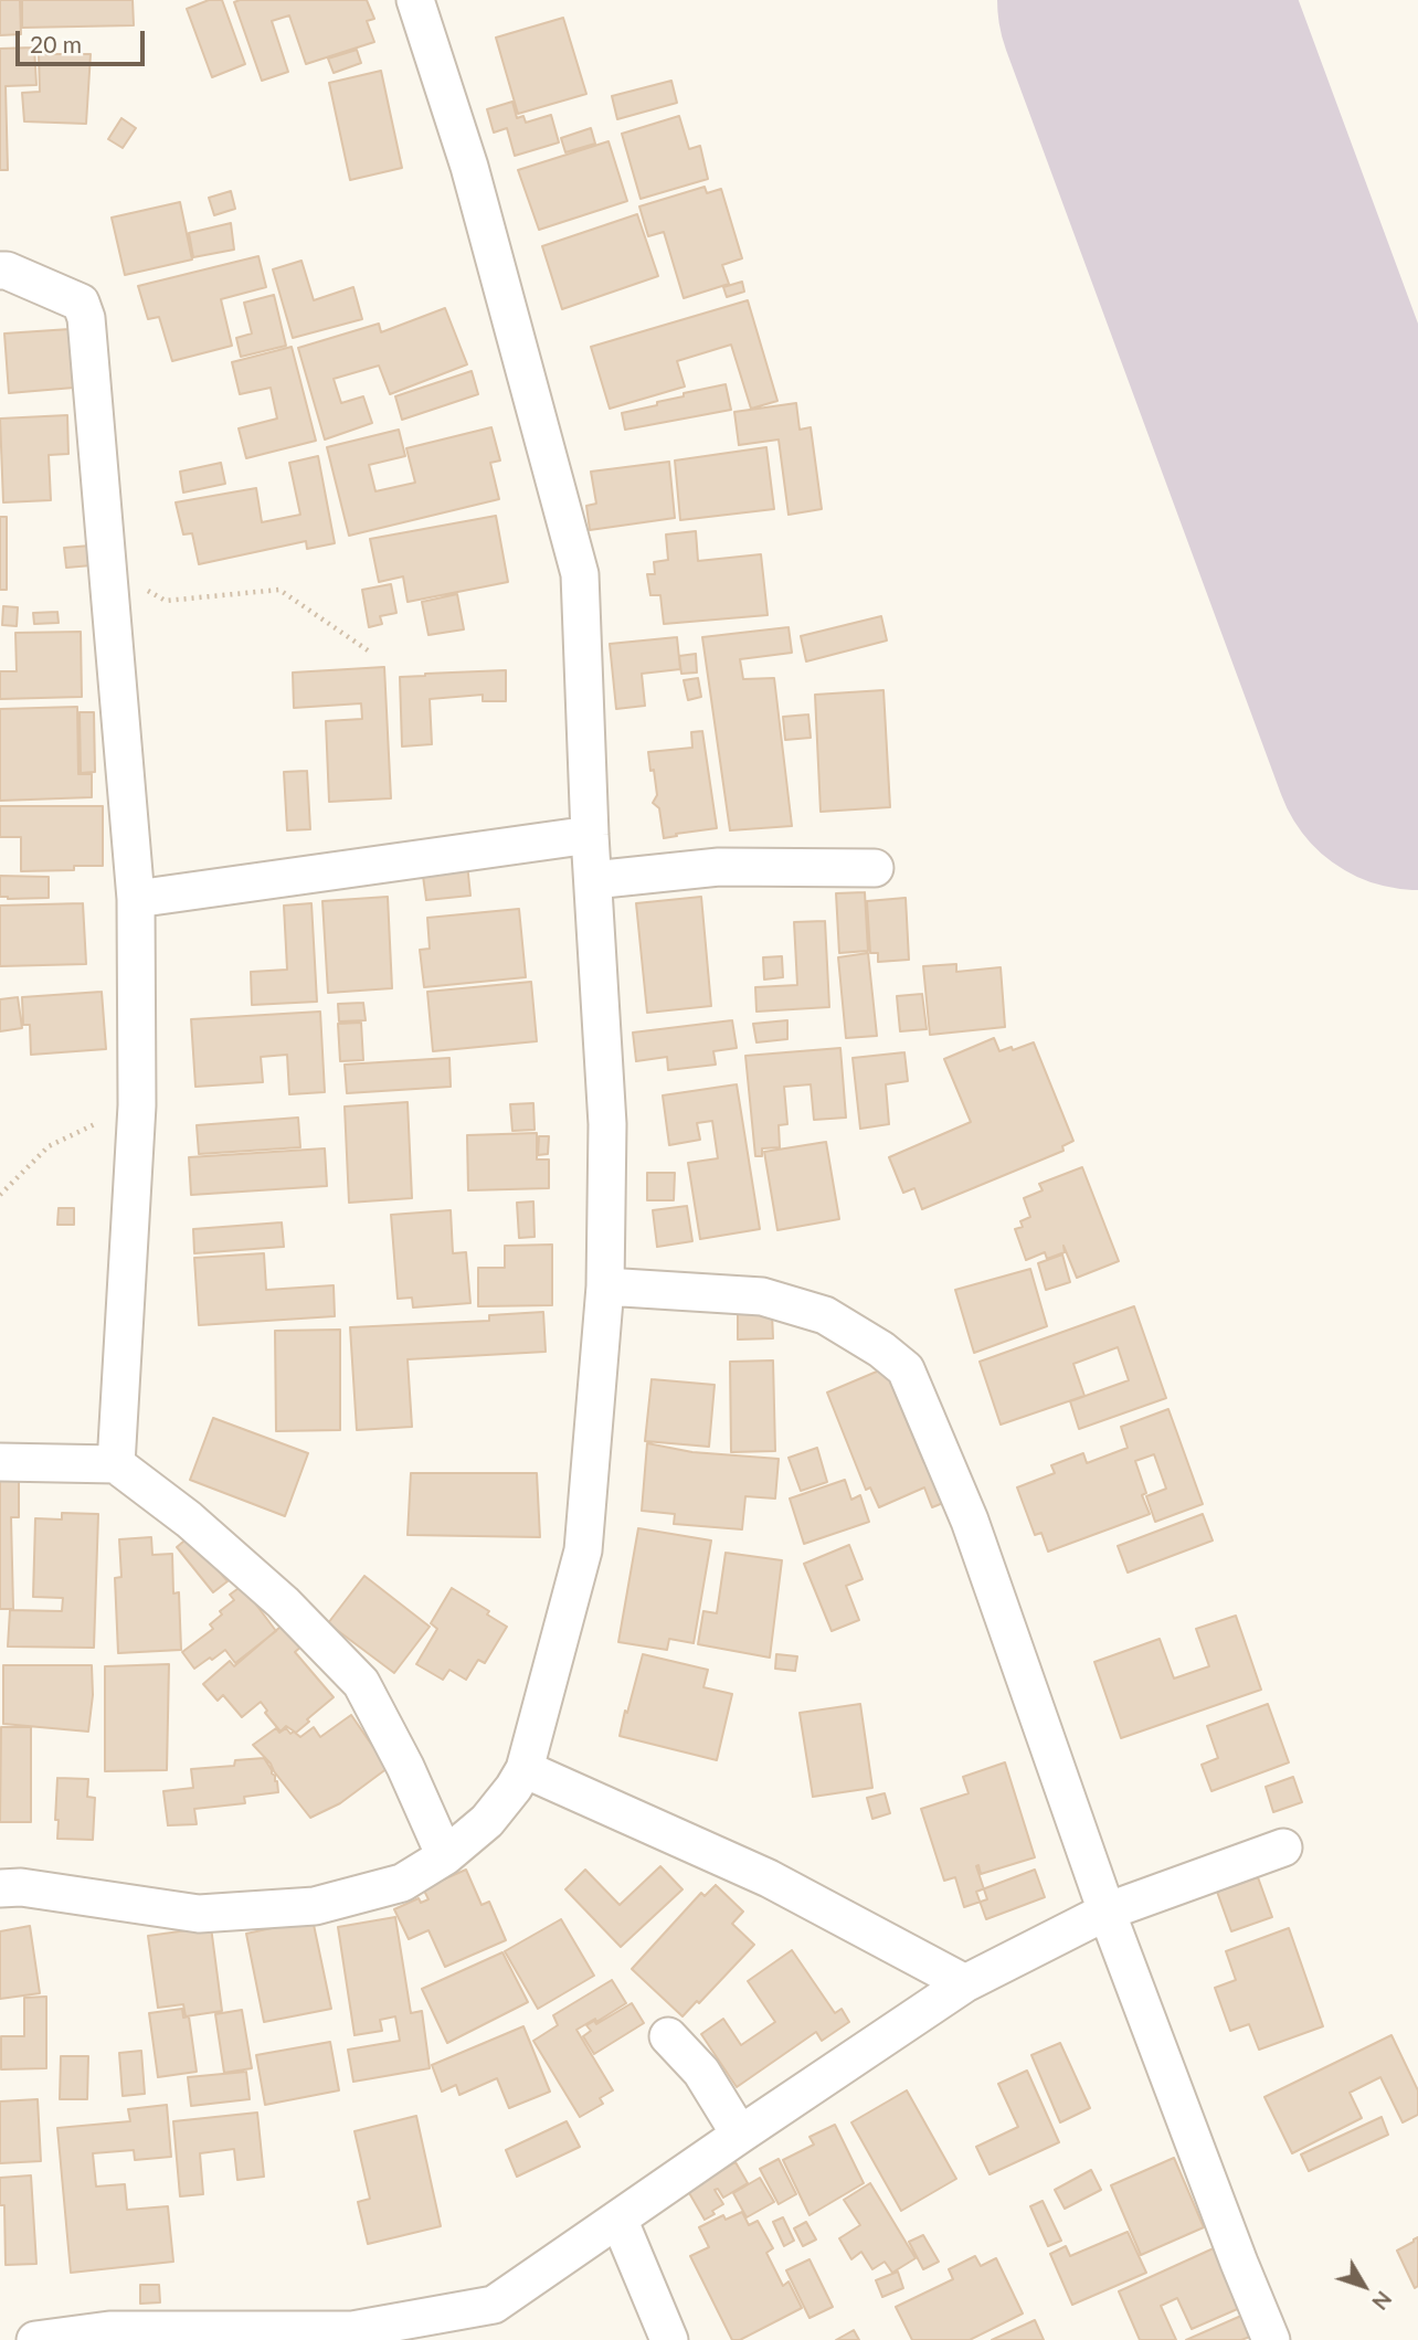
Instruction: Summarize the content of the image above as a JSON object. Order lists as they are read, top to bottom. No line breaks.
{"scale_bar":"20 m","north":"bottom right"}
